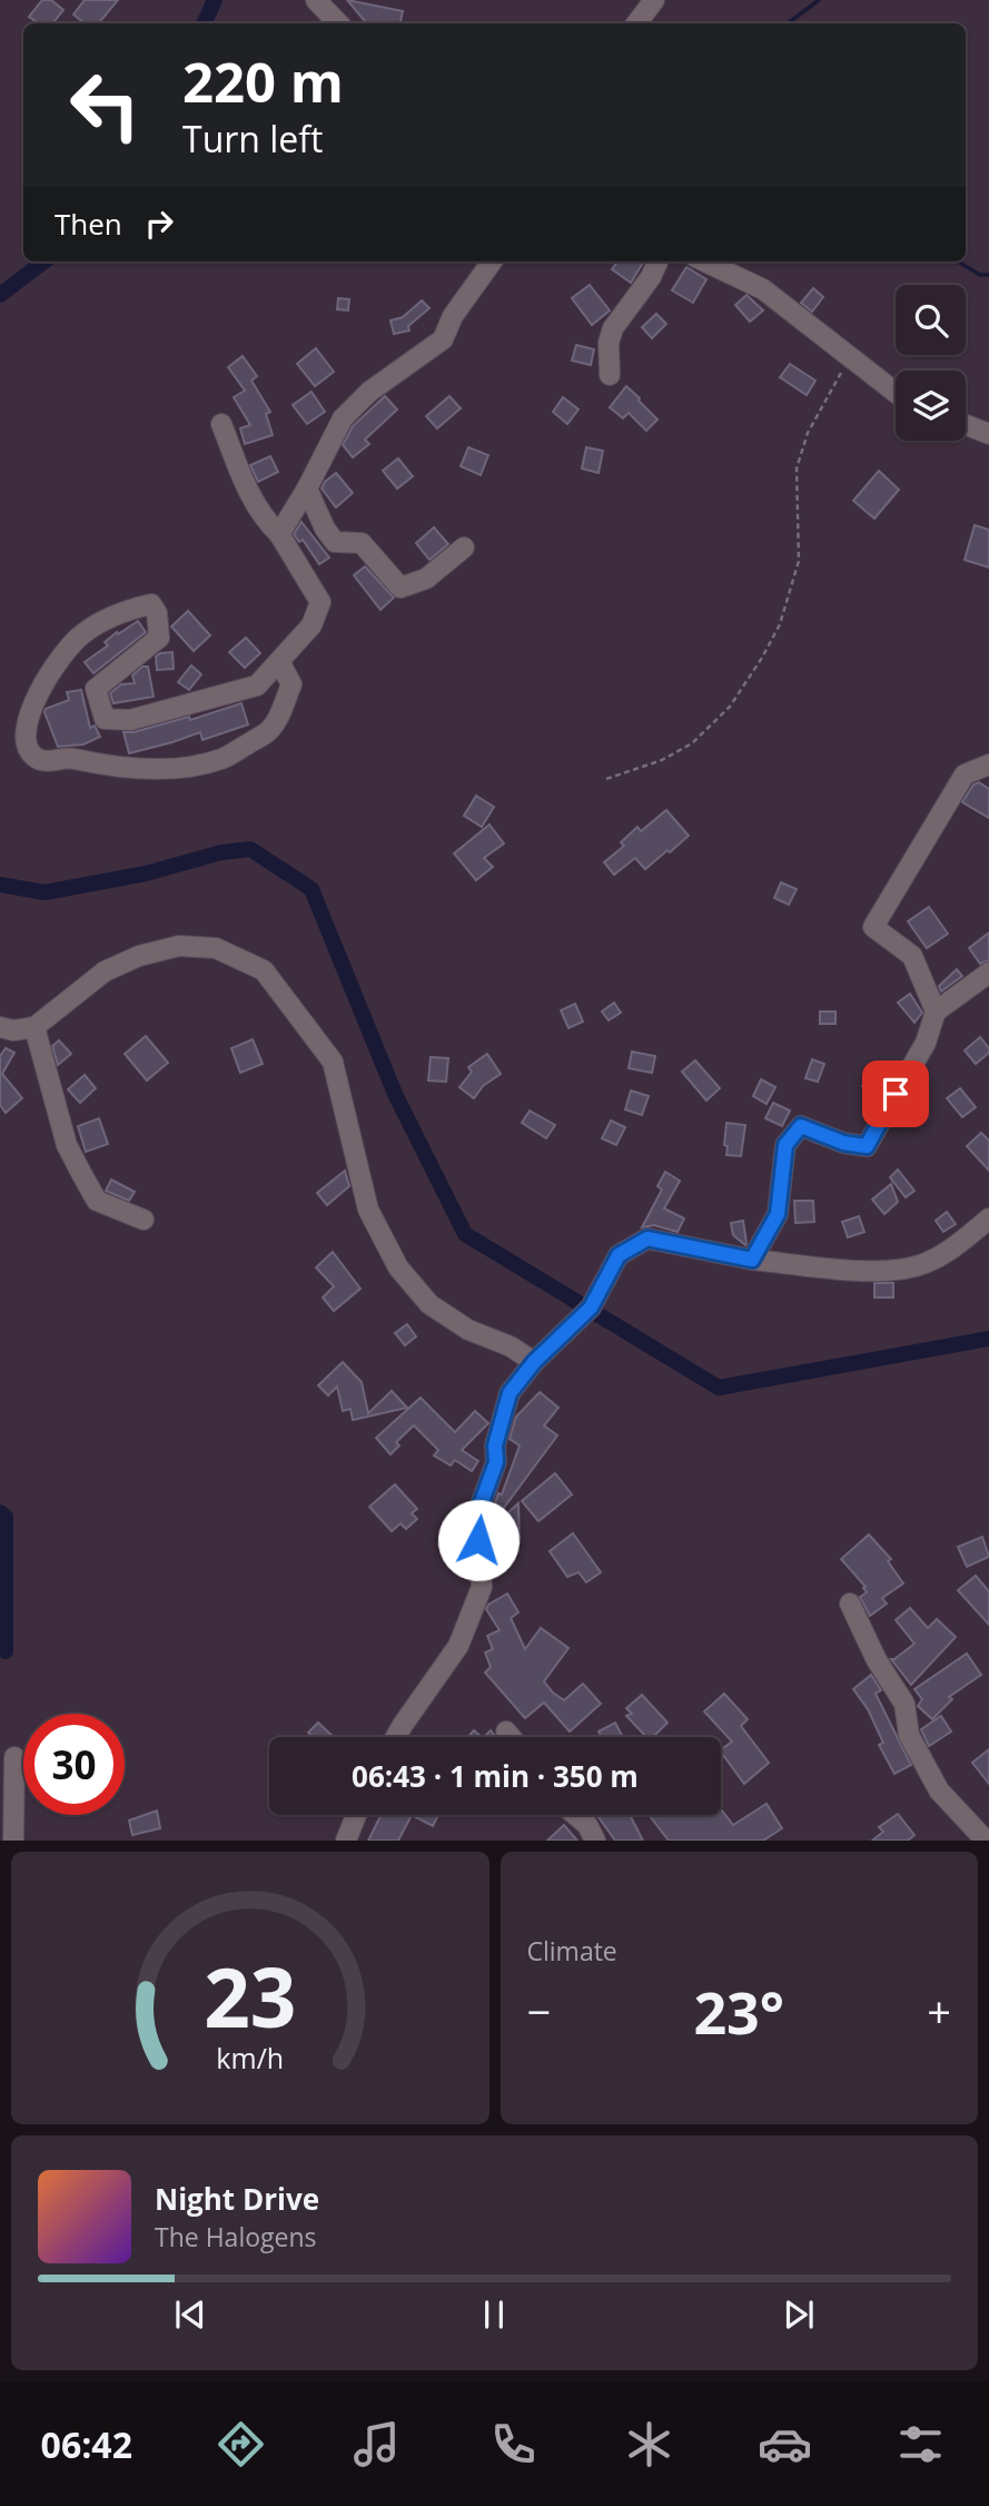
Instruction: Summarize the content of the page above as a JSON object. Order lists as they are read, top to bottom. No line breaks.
{"page":{"turn":["220 m","Turn left"],"then":"Then","limit":"30","trip":"06:43 · 1 min · 350 m","tile":"Climate","heat":["−","23°","+"],"song":["Night Drive","The Halogens"],"tabs":"06:42","gauge":["23","km/h"]}}
